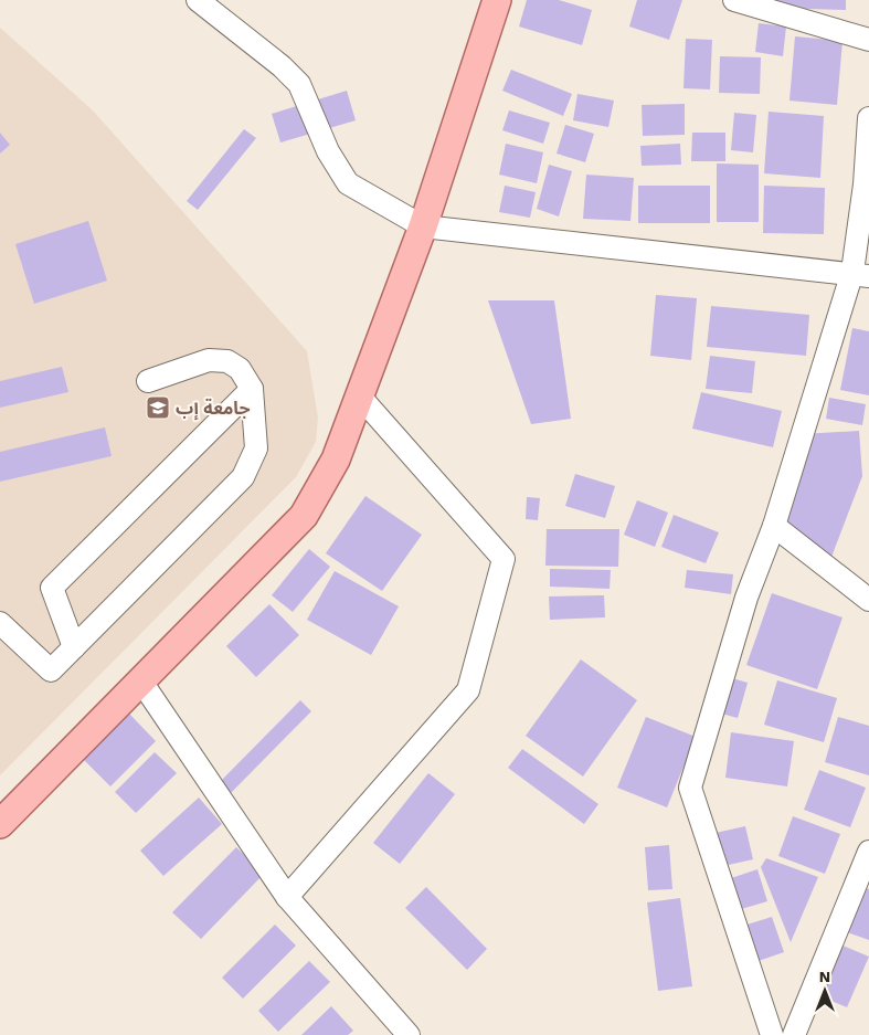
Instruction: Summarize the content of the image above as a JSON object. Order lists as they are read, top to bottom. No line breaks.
{"places":{"school or university":["جامعة إب"]},"north":"top"}
